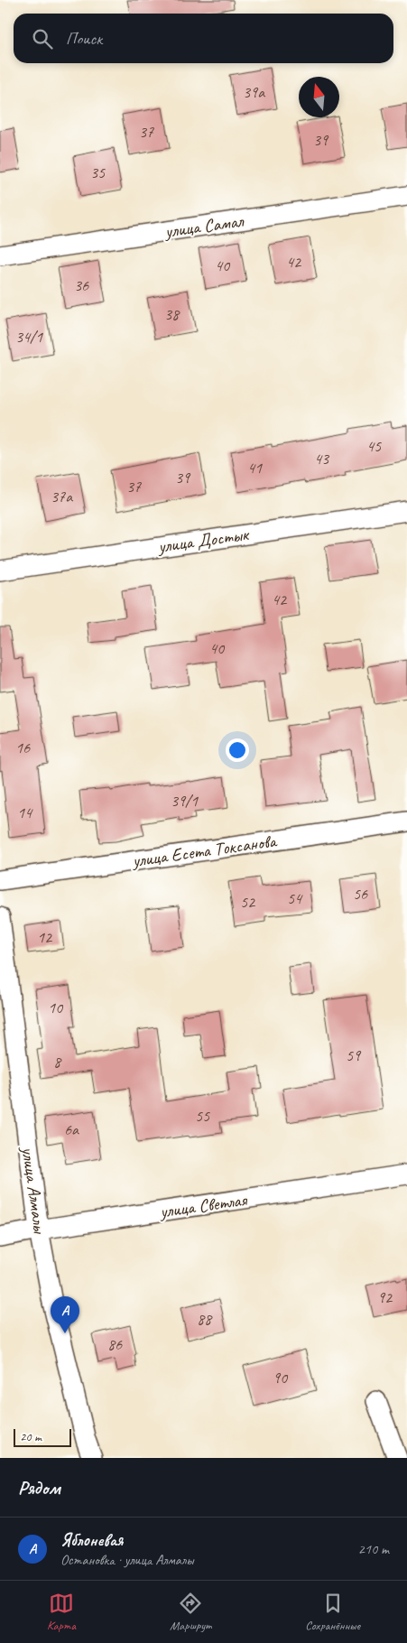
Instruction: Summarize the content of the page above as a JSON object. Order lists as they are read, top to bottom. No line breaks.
{"streets":{"street":["улица Самал","улица Достык","улица Есета Токсанова","улица Алмалы","улица Светлая"]},"crossings":[["улица Алмалы","улица Светлая"]],"house_numbers":["39а","37","39","35","42","40","36","38","34/1","45","43","41","39","37","37а","42","40","16","39/1","14","56","54","52","12","10","59","8","55","6а","92","88","86","90"],"scale_bar":"20 m","north":"top","page":{"search":"Поиск","pins":"A","scale":"20 m","heading":"Рядом","list":[{"mark":"A","name":"Яблоневая","note":"Остановка · улица Алмалы","value":"210 m"}],"nav":["Карта","Маршрут","Сохранённые"]}}
